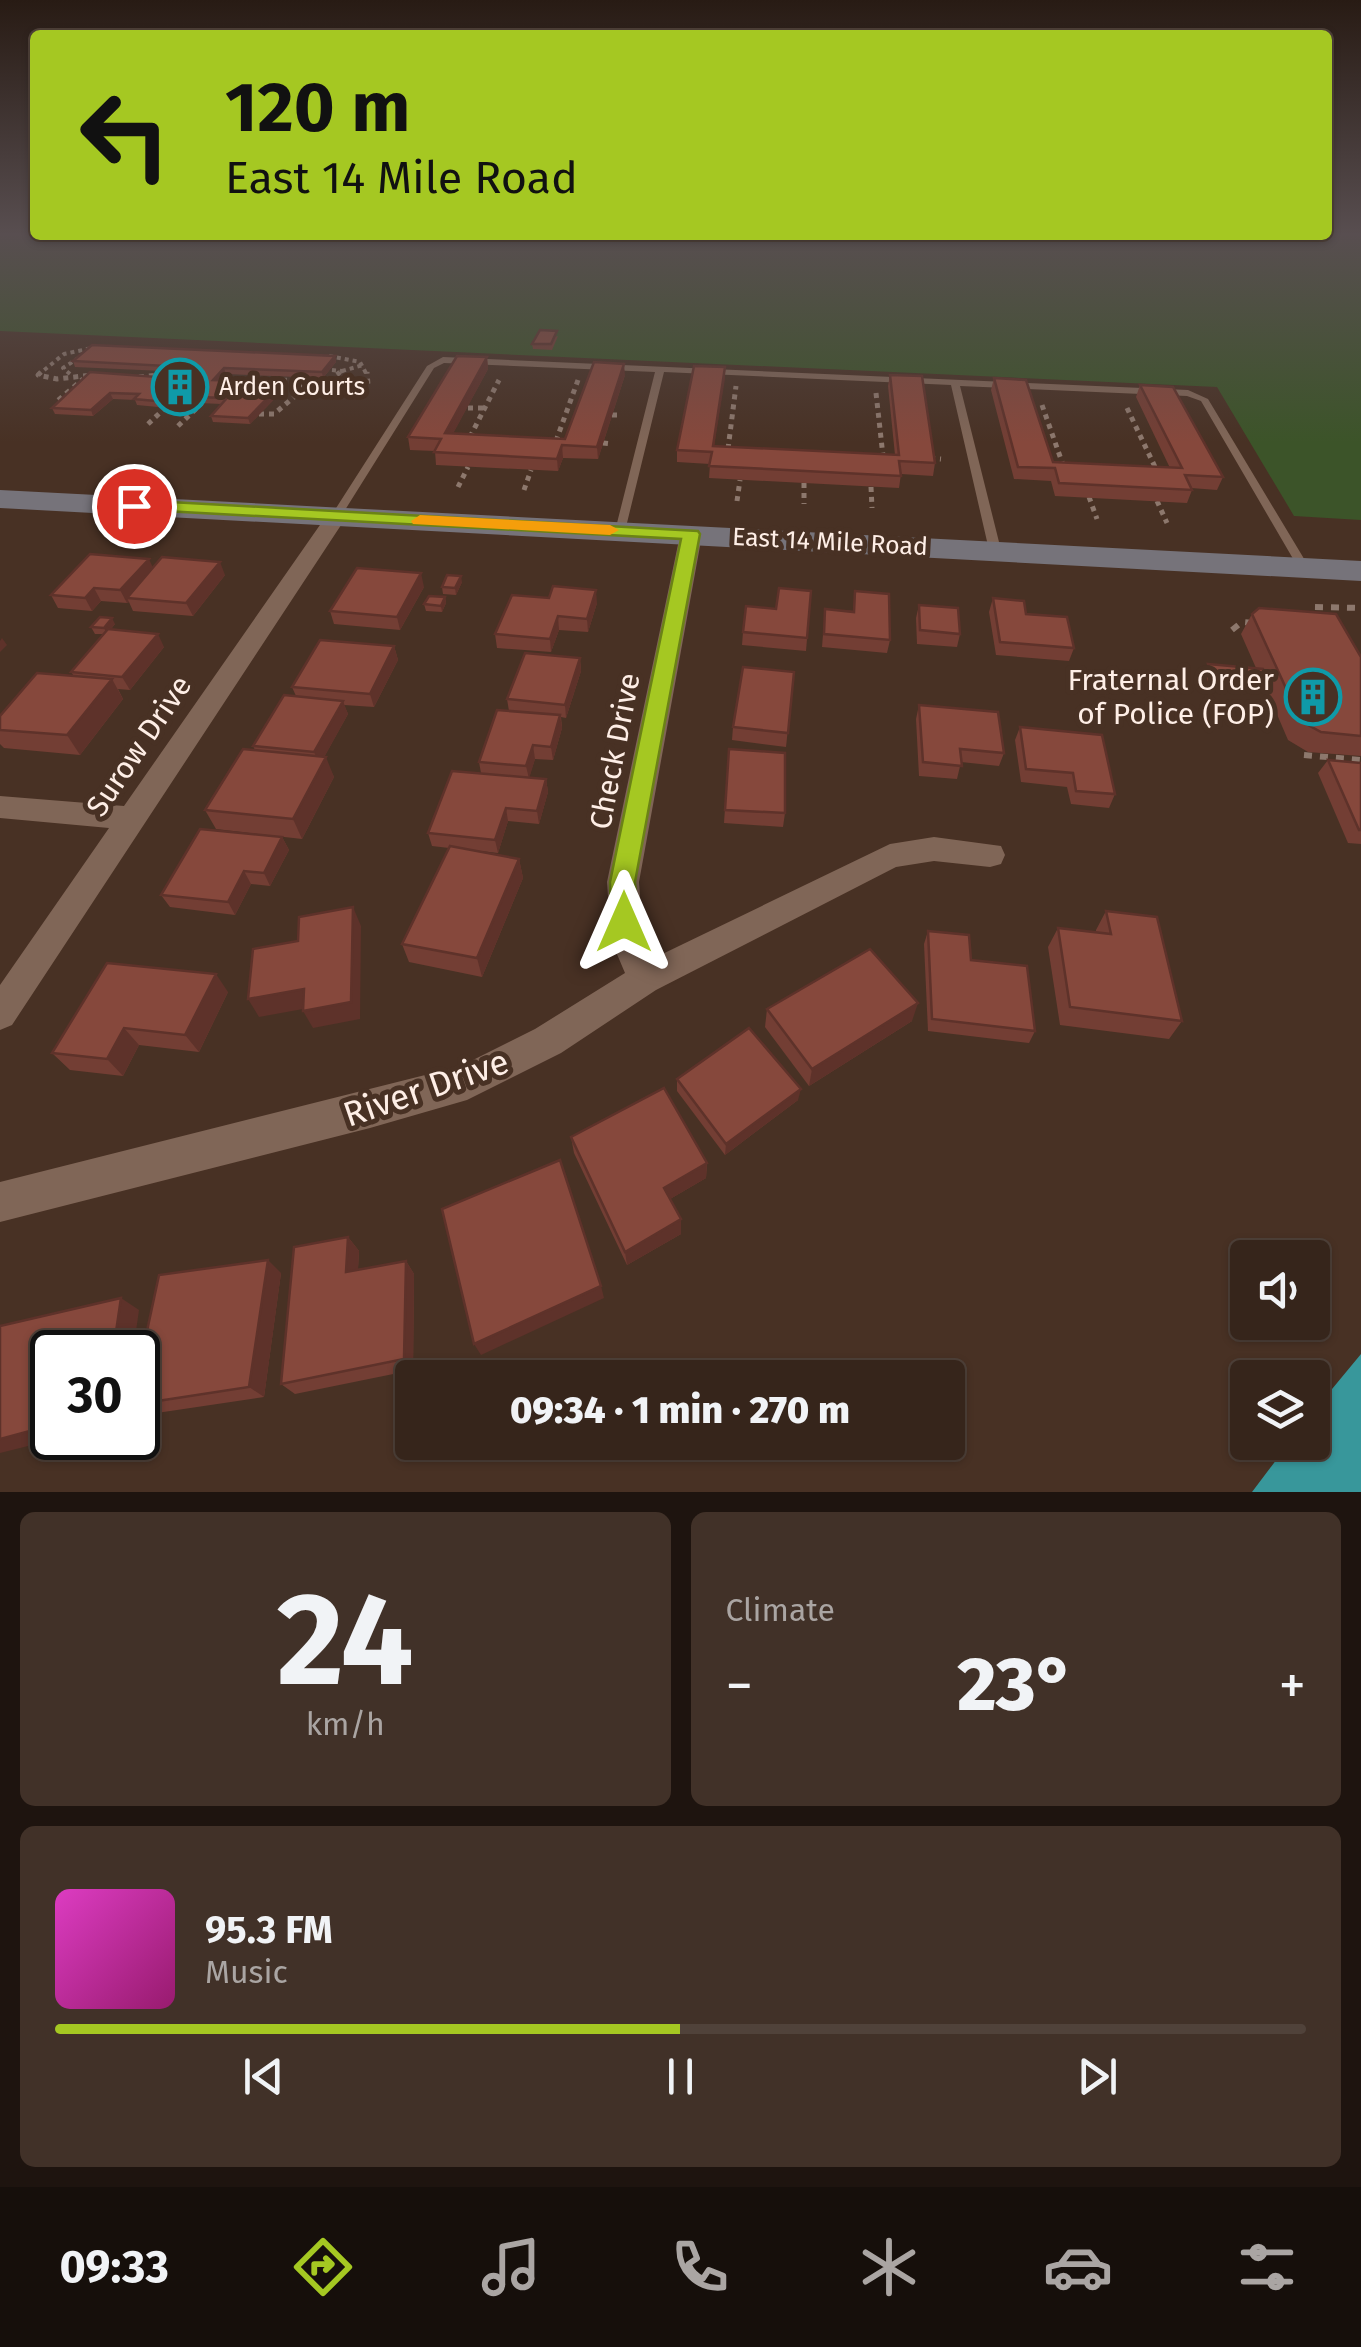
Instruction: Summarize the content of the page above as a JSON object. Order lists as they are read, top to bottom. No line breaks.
{"streets":{"main road":["East 14 Mile Road"],"street":["Surow Drive","Check Drive","River Drive"]},"crossings":[["East 14 Mile Road","Surow Drive"],["East 14 Mile Road","Check Drive"],["Check Drive","River Drive"]],"places":{"building":["Arden Courts","Fraternal Order of Police (FOP)"]},"page":{"turn":["120 m","East 14 Mile Road"],"limit":"30","trip":"09:34 · 1 min · 270 m","tile":[["24","km/h"],"Climate"],"heat":["−","23°","+"],"song":["95.3 FM","Music"],"tabs":"09:33"}}
